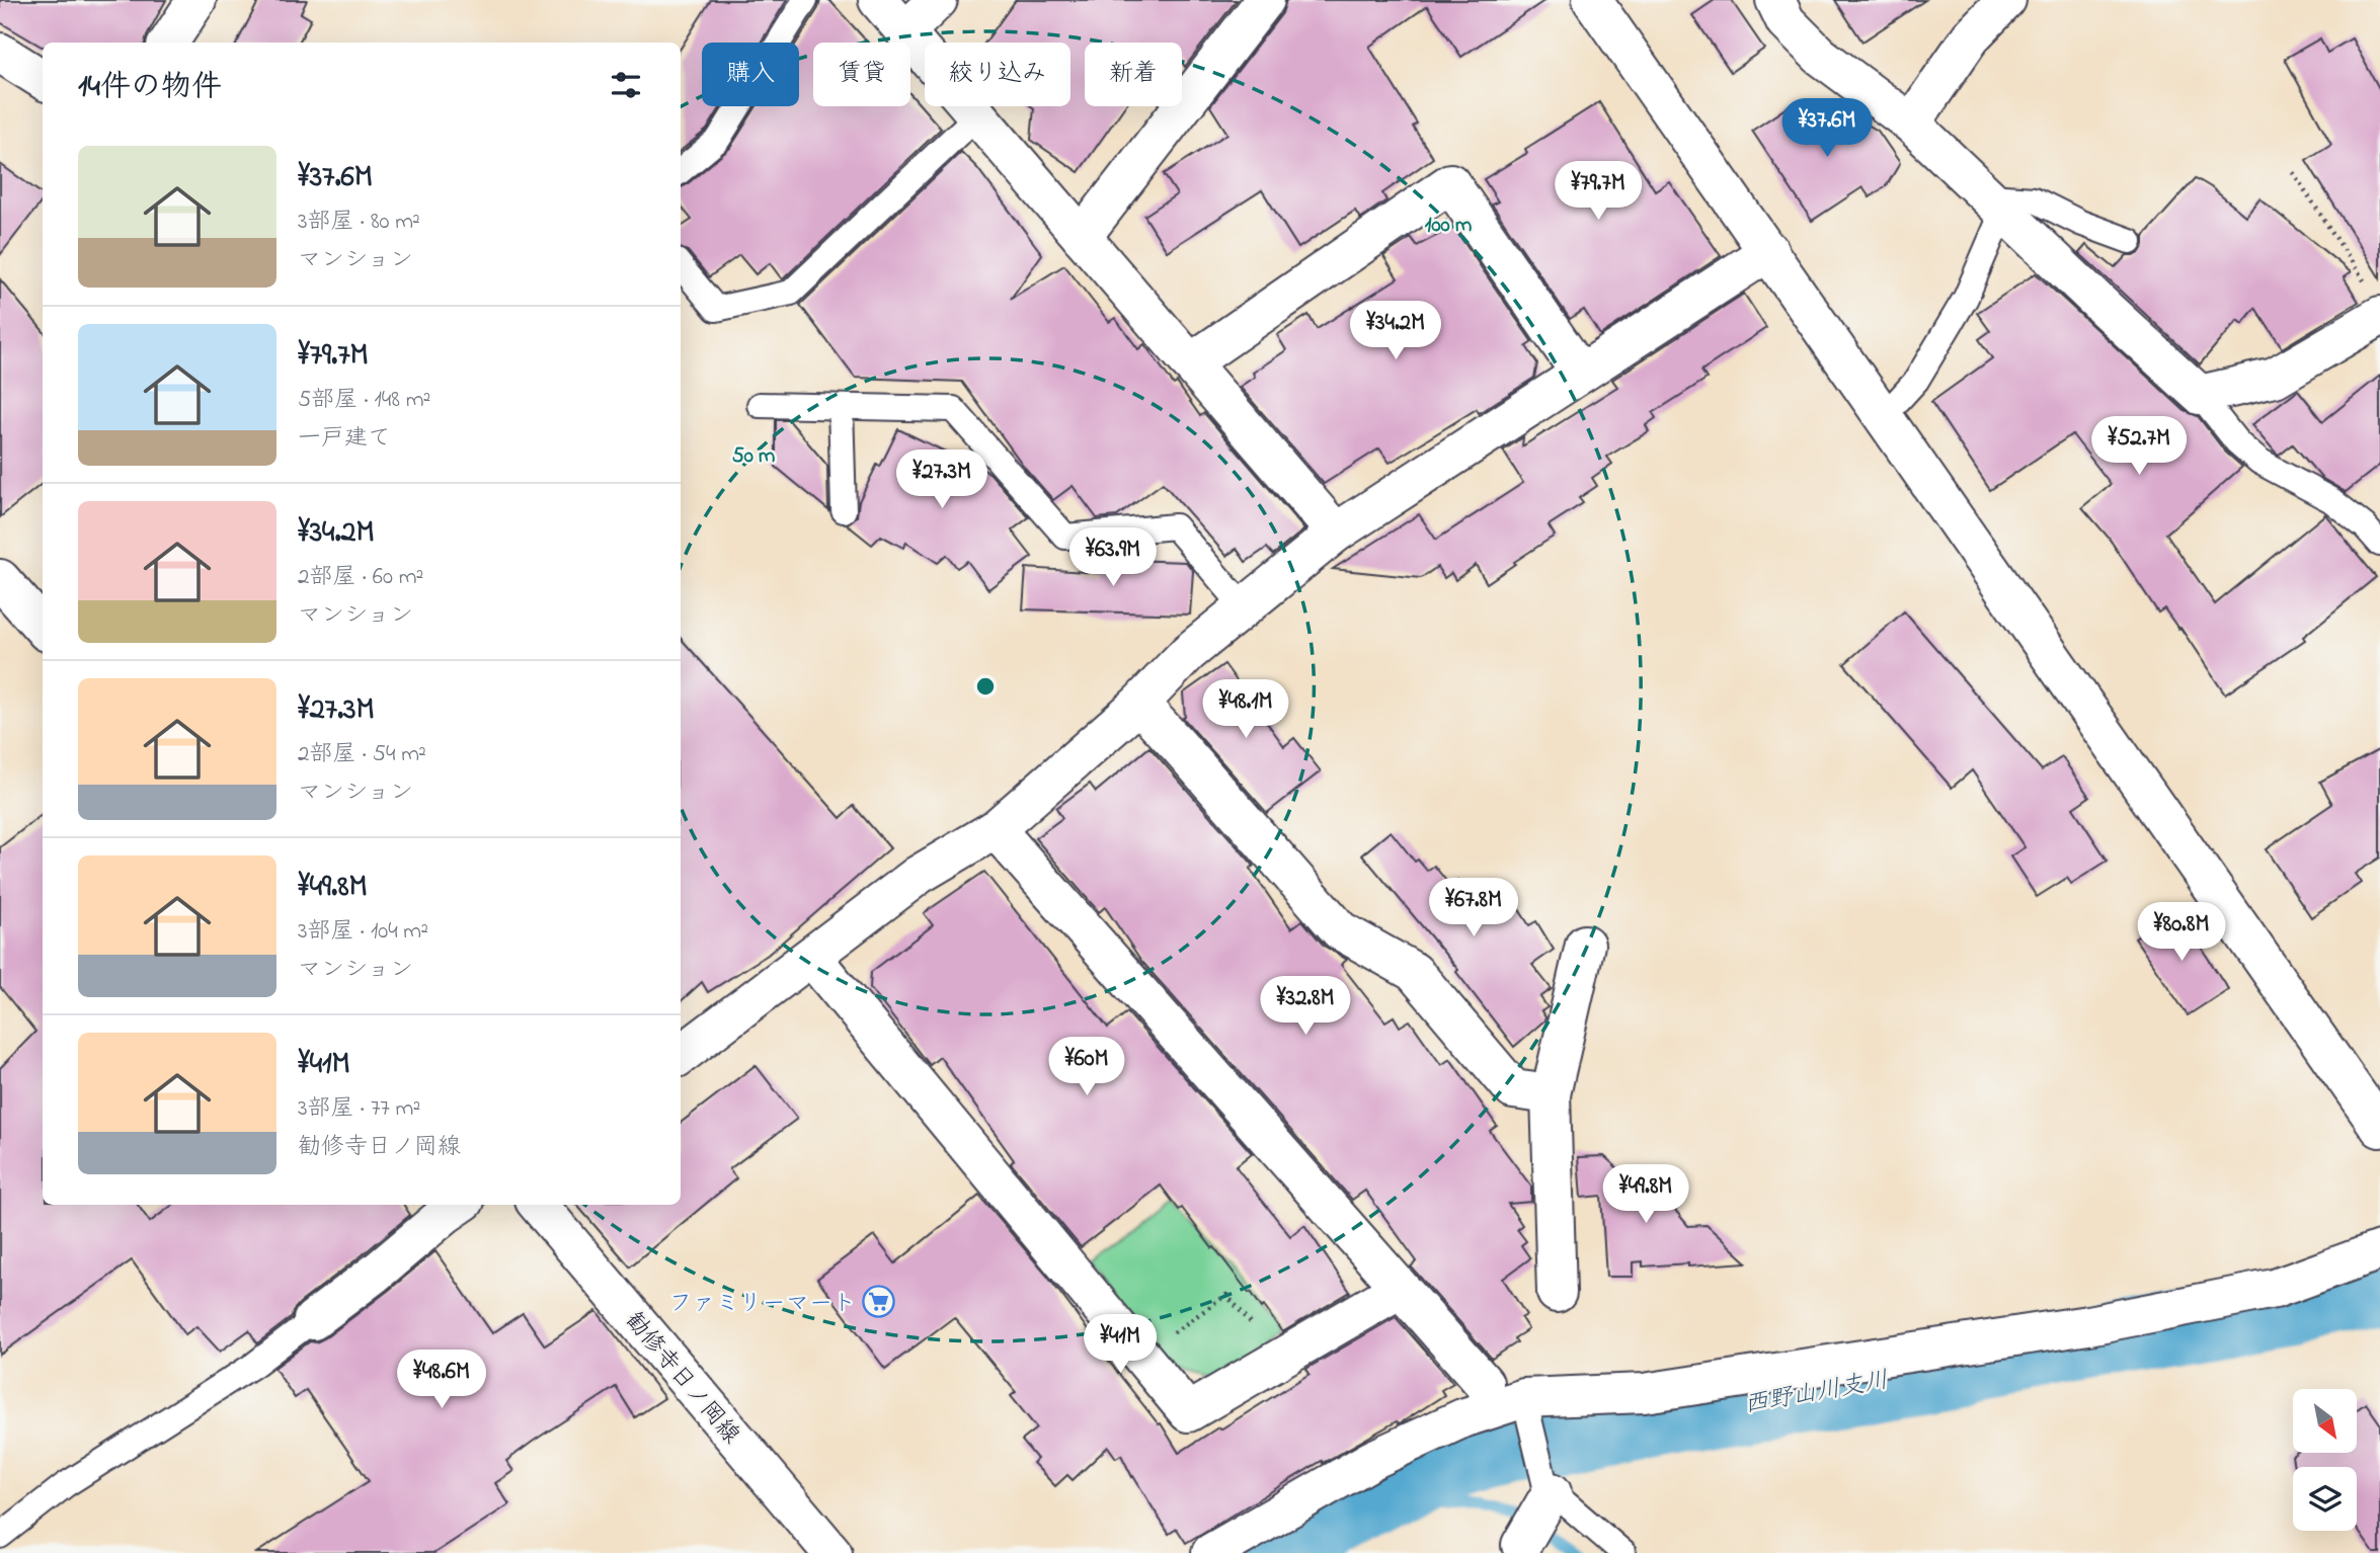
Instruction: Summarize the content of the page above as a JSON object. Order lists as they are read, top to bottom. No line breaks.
{"streets":{"street":["勧修寺日ノ岡線"]},"water":["西野山川支川"],"places":{"supermarket":["ファミリーマート"]},"north":"bottom right","page":{"chip":["購入","賃貸","絞り込み","新着"],"heading":"14件の物件","price":["¥37.6M","¥79.7M","¥34.2M","¥52.7M","¥27.3M","¥63.9M","¥48.1M","¥67.8M","¥80.8M","¥32.8M","¥60M","¥49.8M","¥41M","¥48.6M"],"list":[{"name":"¥37.6M","note":"3部屋 · 80 m² · マンション"},{"name":"¥79.7M","note":"5部屋 · 148 m² · 一戸建て"},{"name":"¥34.2M","note":"2部屋 · 60 m² · マンション"},{"name":"¥27.3M","note":"2部屋 · 54 m² · マンション"},{"name":"¥49.8M","note":"3部屋 · 104 m² · マンション"},{"name":"¥41M","note":"3部屋 · 77 m² · 勧修寺日ノ岡線"}]},"rings":["100 m","50 m"]}
